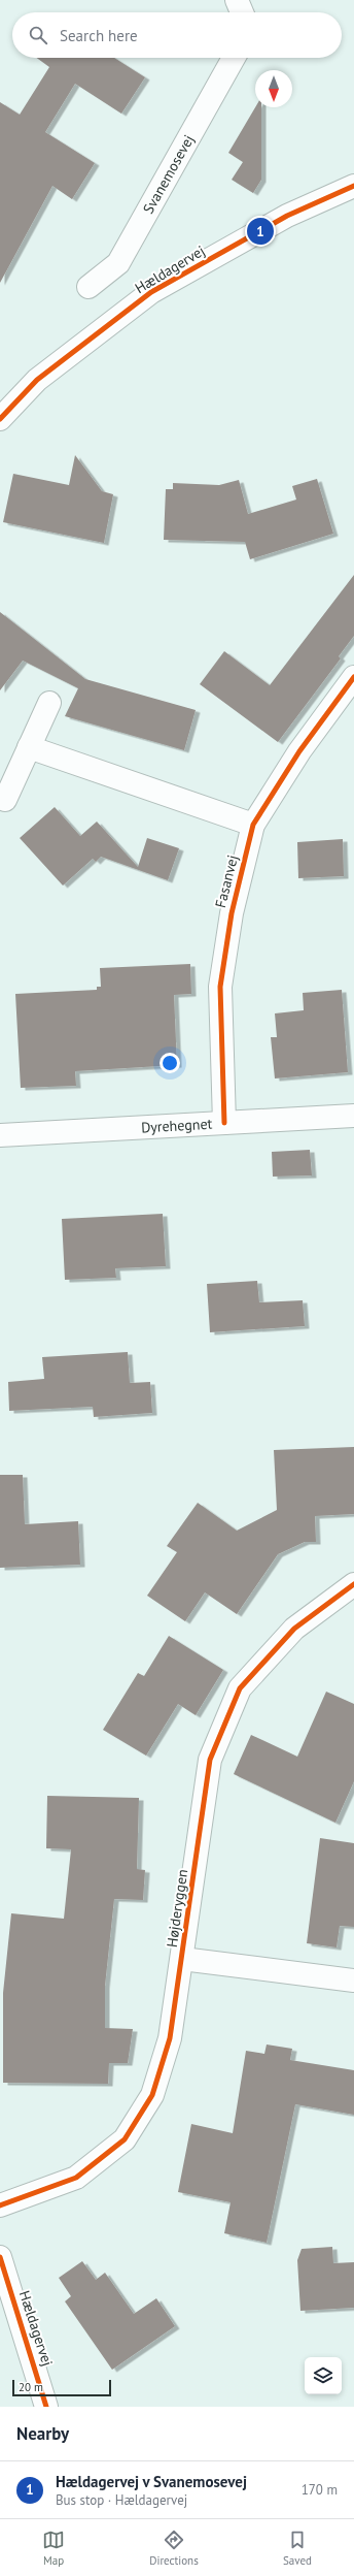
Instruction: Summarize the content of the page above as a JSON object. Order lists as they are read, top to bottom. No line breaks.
{"streets":{"street":["Svanemosevej","Hældagervej","Fasanvej","Dyrehegnet","Højderyggen"]},"crossings":[["Fasanvej","Dyrehegnet"]],"scale_bar":"20 m","north":"bottom","page":{"search":"Search here","pins":"1","scale":"20 m","heading":"Nearby","list":[{"mark":"1","name":"Hældagervej v Svanemosevej","note":"Bus stop · Hældagervej","value":"170 m"}],"nav":["Map","Directions","Saved"]}}
